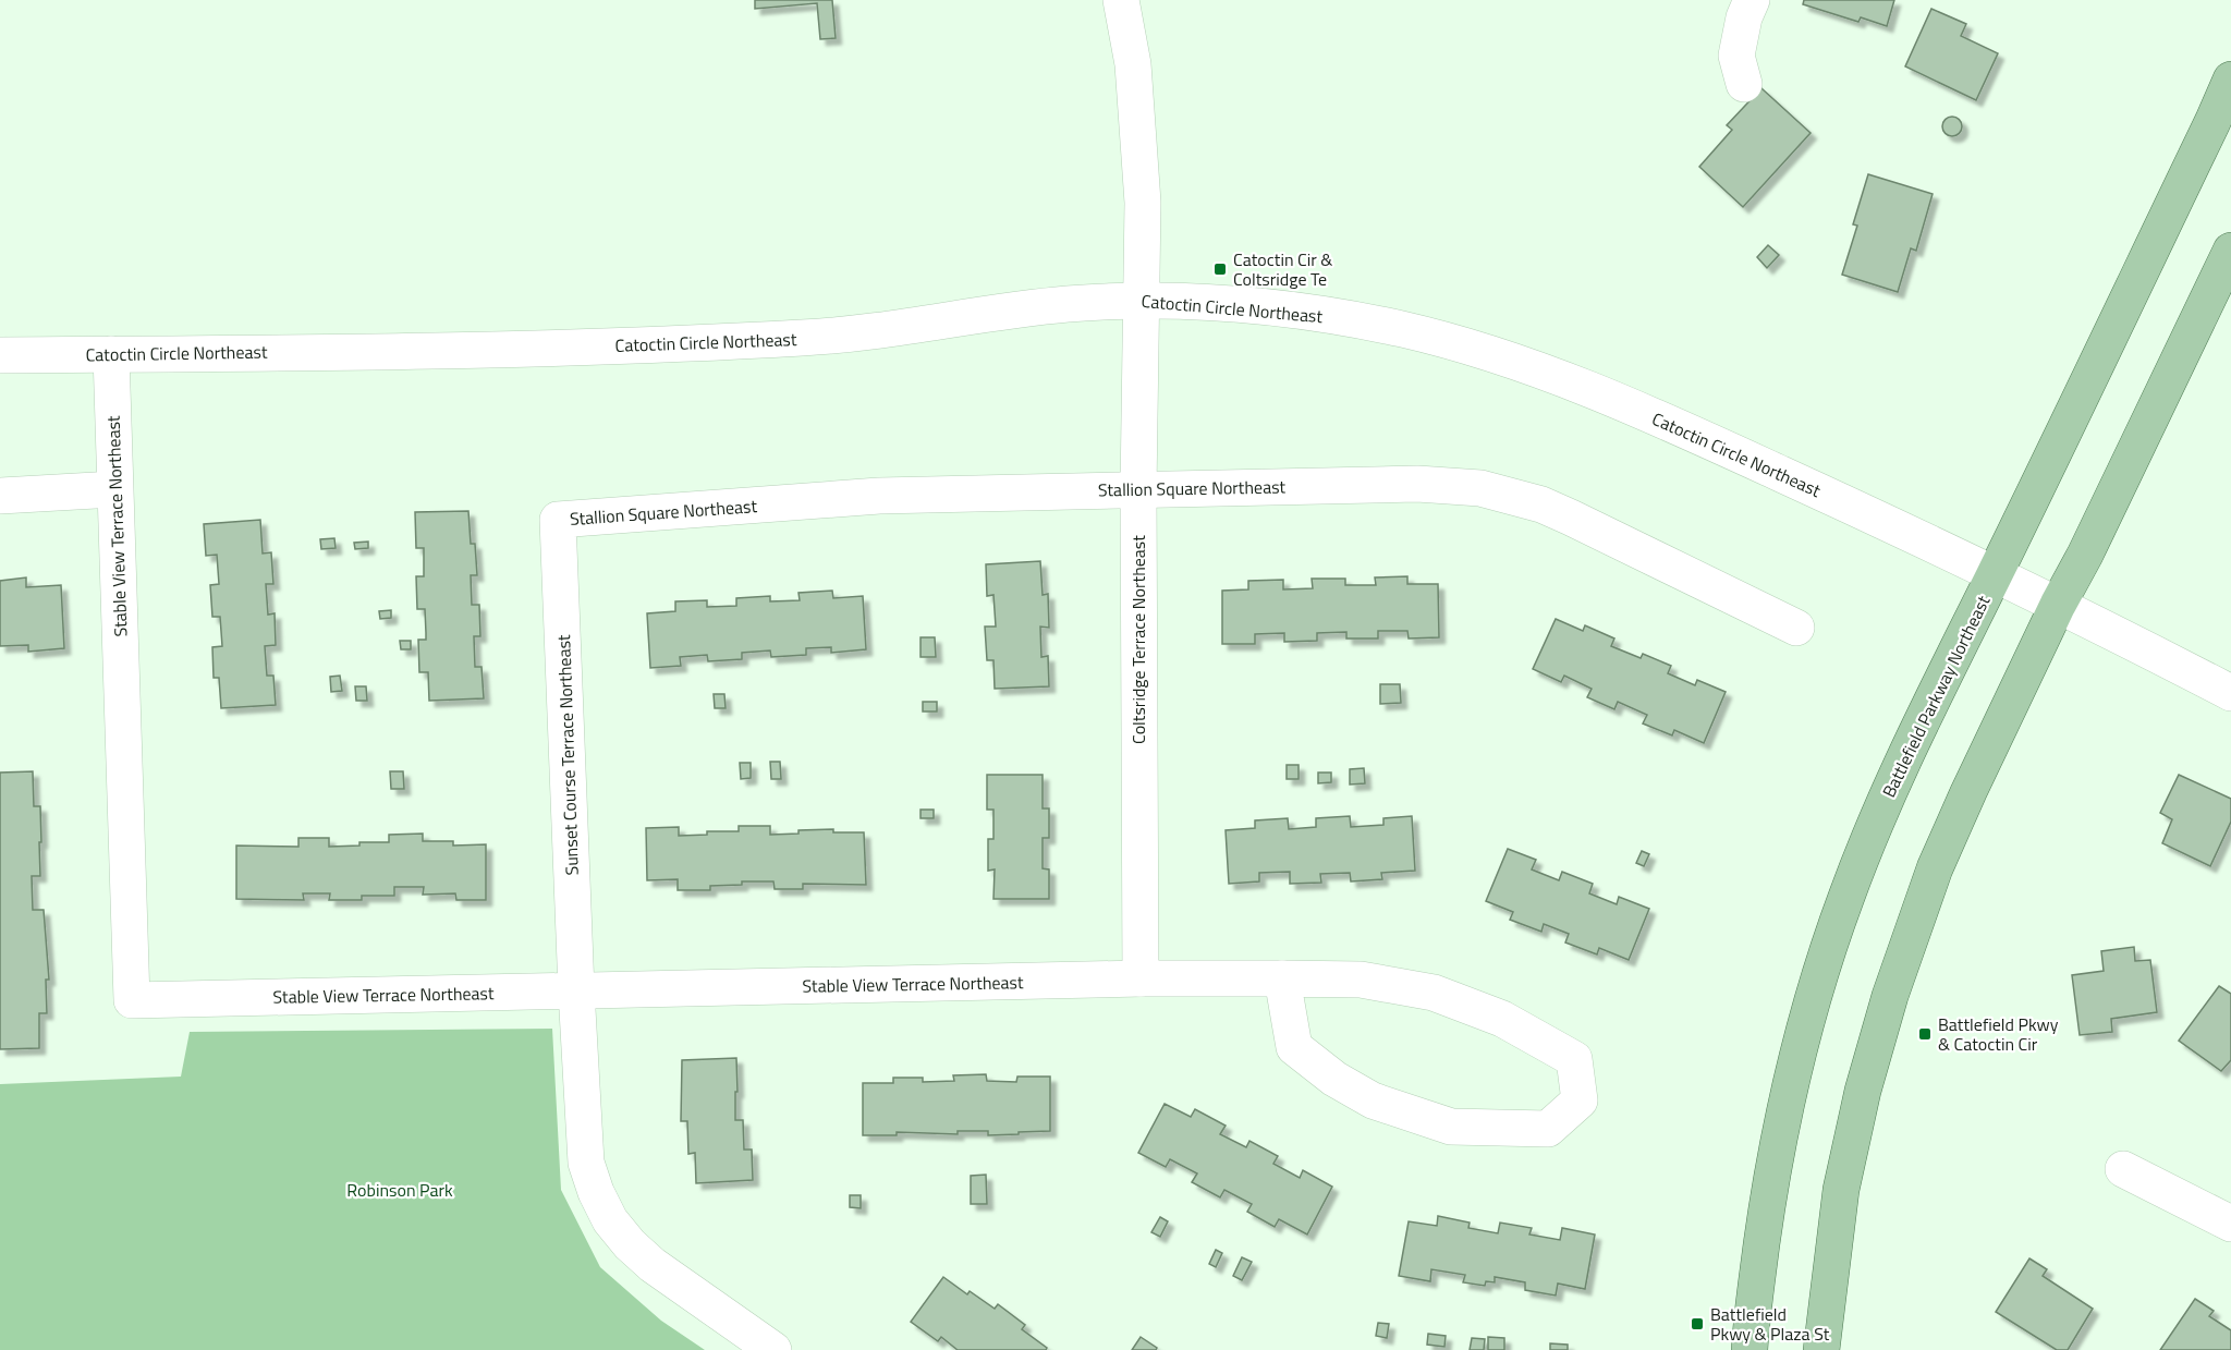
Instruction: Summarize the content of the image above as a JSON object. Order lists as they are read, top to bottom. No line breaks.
{"streets":{"main road":["Battlefield Parkway Northeast"],"street":["Catoctin Circle Northeast","Stallion Square Northeast","Stable View Terrace Northeast","Coltsridge Terrace Northeast","Sunset Course Terrace Northeast"]},"crossings":[["Catoctin Circle Northeast","Stable View Terrace Northeast"],["Catoctin Circle Northeast","Coltsridge Terrace Northeast"],["Catoctin Circle Northeast","Battlefield Parkway Northeast"],["Stallion Square Northeast","Coltsridge Terrace Northeast"],["Stallion Square Northeast","Sunset Course Terrace Northeast"],["Stable View Terrace Northeast","Coltsridge Terrace Northeast"],["Stable View Terrace Northeast","Sunset Course Terrace Northeast"]],"parks":["Robinson Park"],"places":{"transit":["Catoctin Cir & Coltsridge Te","Battlefield Pkwy & Catoctin Cir","Battlefield Pkwy & Plaza St"]}}
